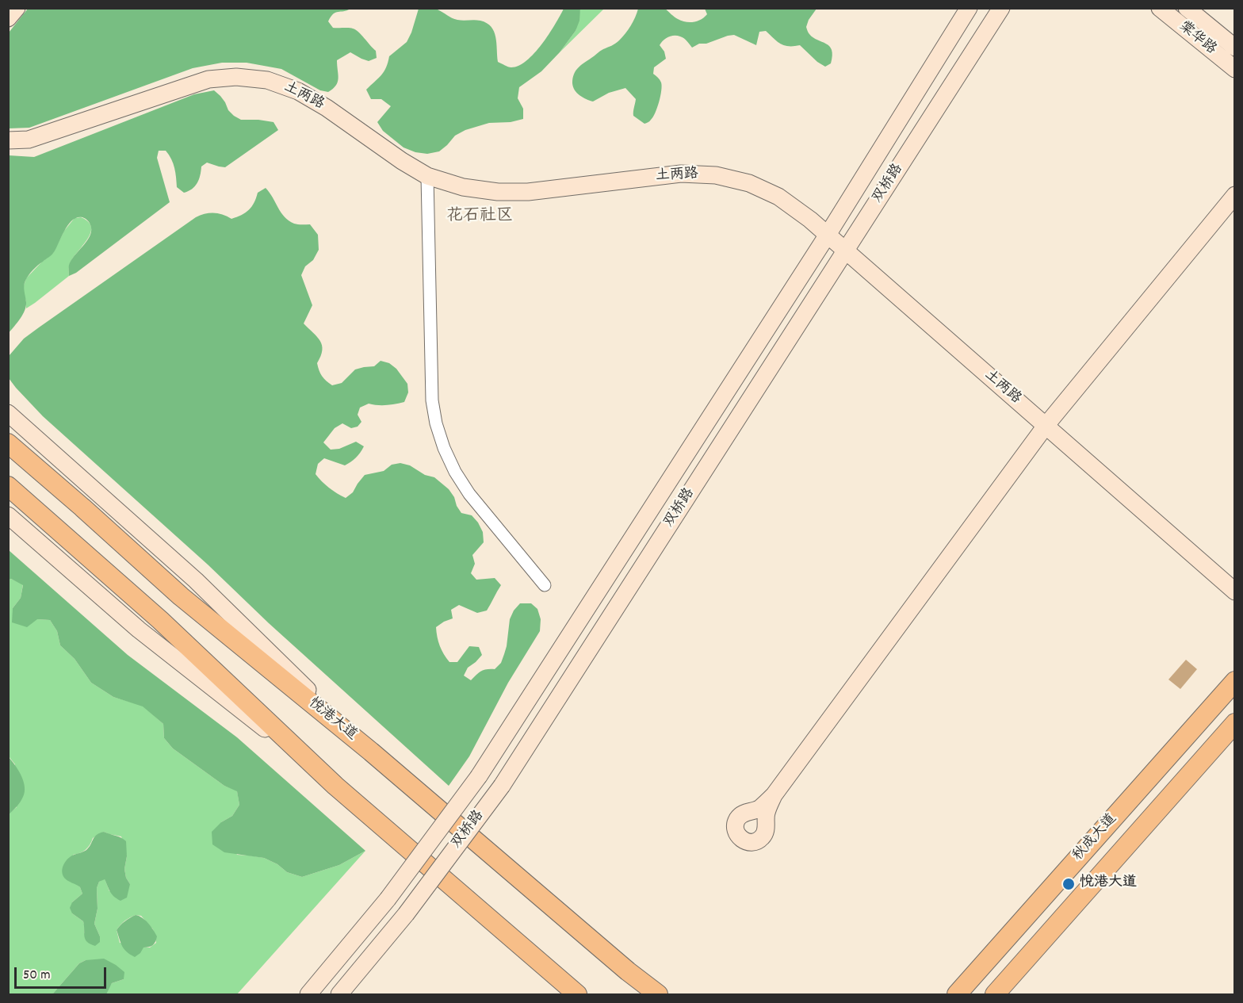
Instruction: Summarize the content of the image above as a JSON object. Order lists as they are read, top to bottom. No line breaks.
{"streets":{"main road":["悦港大道","秋成大道"],"street":["棠华路","土两路","双桥路"]},"crossings":[["土两路","双桥路"]],"districts":["花石社区"],"places":["悦港大道"],"scale_bar":"50 m"}
